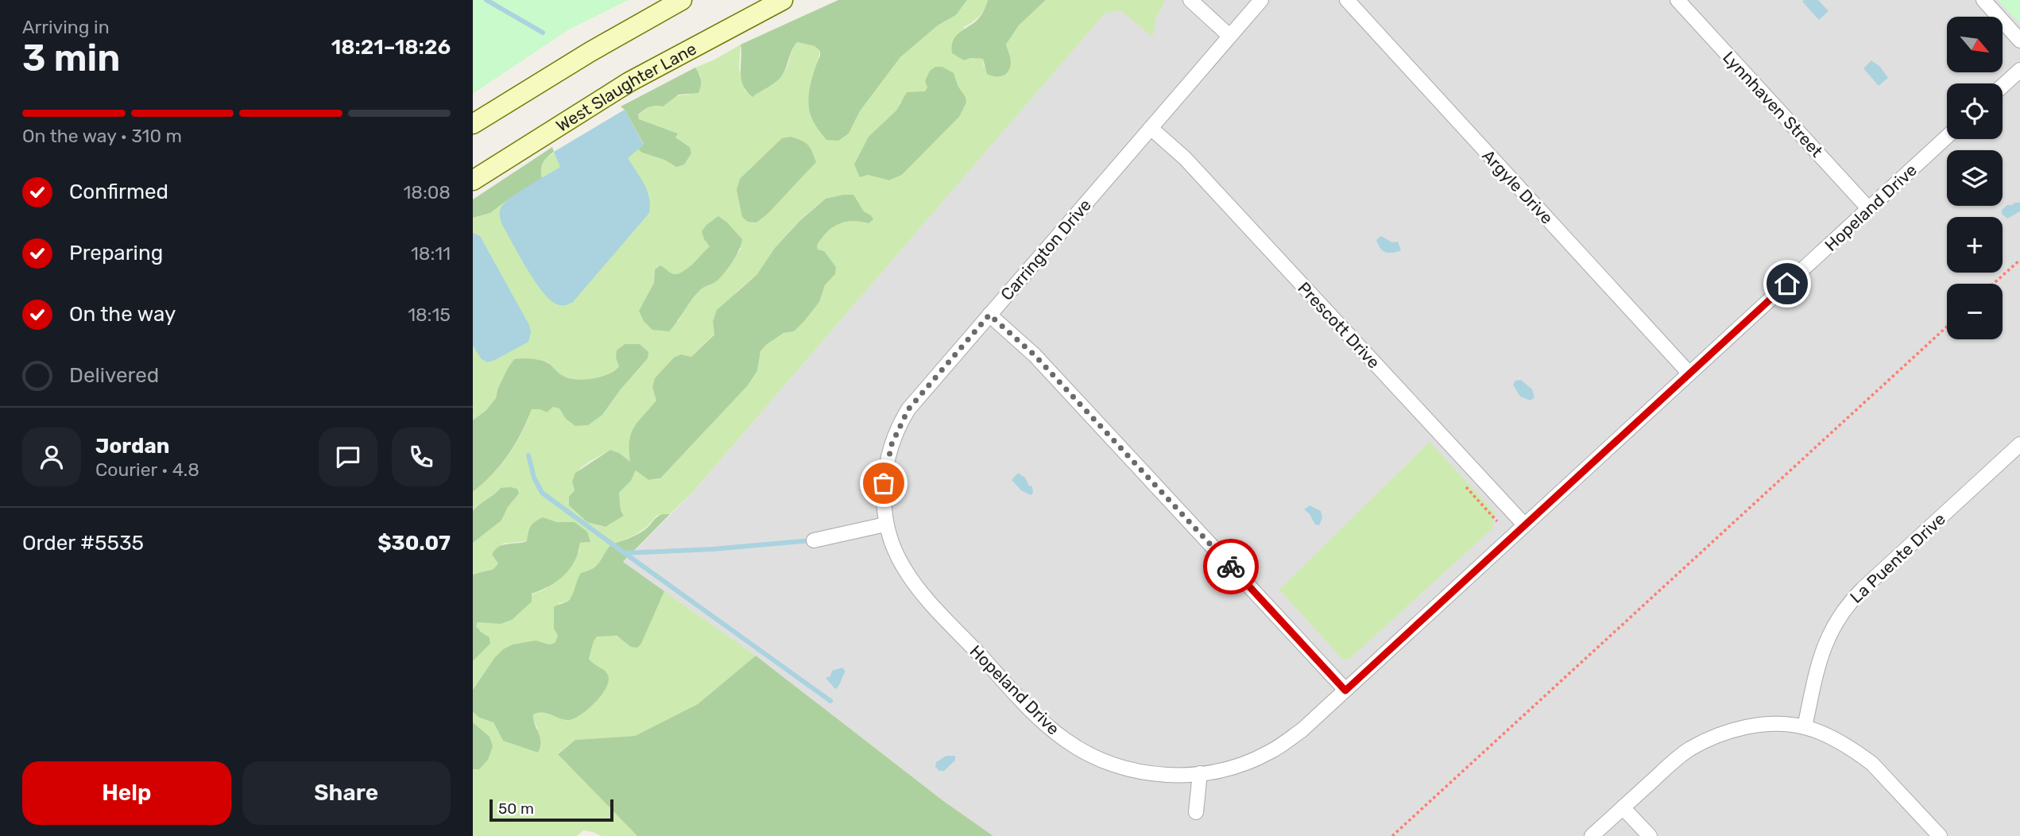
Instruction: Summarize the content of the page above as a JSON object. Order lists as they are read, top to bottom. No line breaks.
{"streets":{"main road":["West Slaughter Lane"],"street":["Lynnhaven Street","Argyle Drive","Hopeland Drive","Carrington Drive","Prescott Drive","La Puente Drive"]},"crossings":[["Lynnhaven Street","Hopeland Drive"],["Argyle Drive","Hopeland Drive"],["Hopeland Drive","Carrington Drive"],["Hopeland Drive","Prescott Drive"],["Carrington Drive","Prescott Drive"]],"scale_bar":"50 m","north":"bottom right","page":{"heading":["3 min","Arriving in","18:21–18:26"],"panel":["Jordan","Courier · 4.8","Order #5535","$30.07"],"map_buttons":["+","−"],"bar":"On the way · 310 m","list":[["Confirmed","18:08"],["Preparing","18:11"],["On the way","18:15"],"Delivered"],"buttons":["Help","Share"],"scale":"50 m"}}
